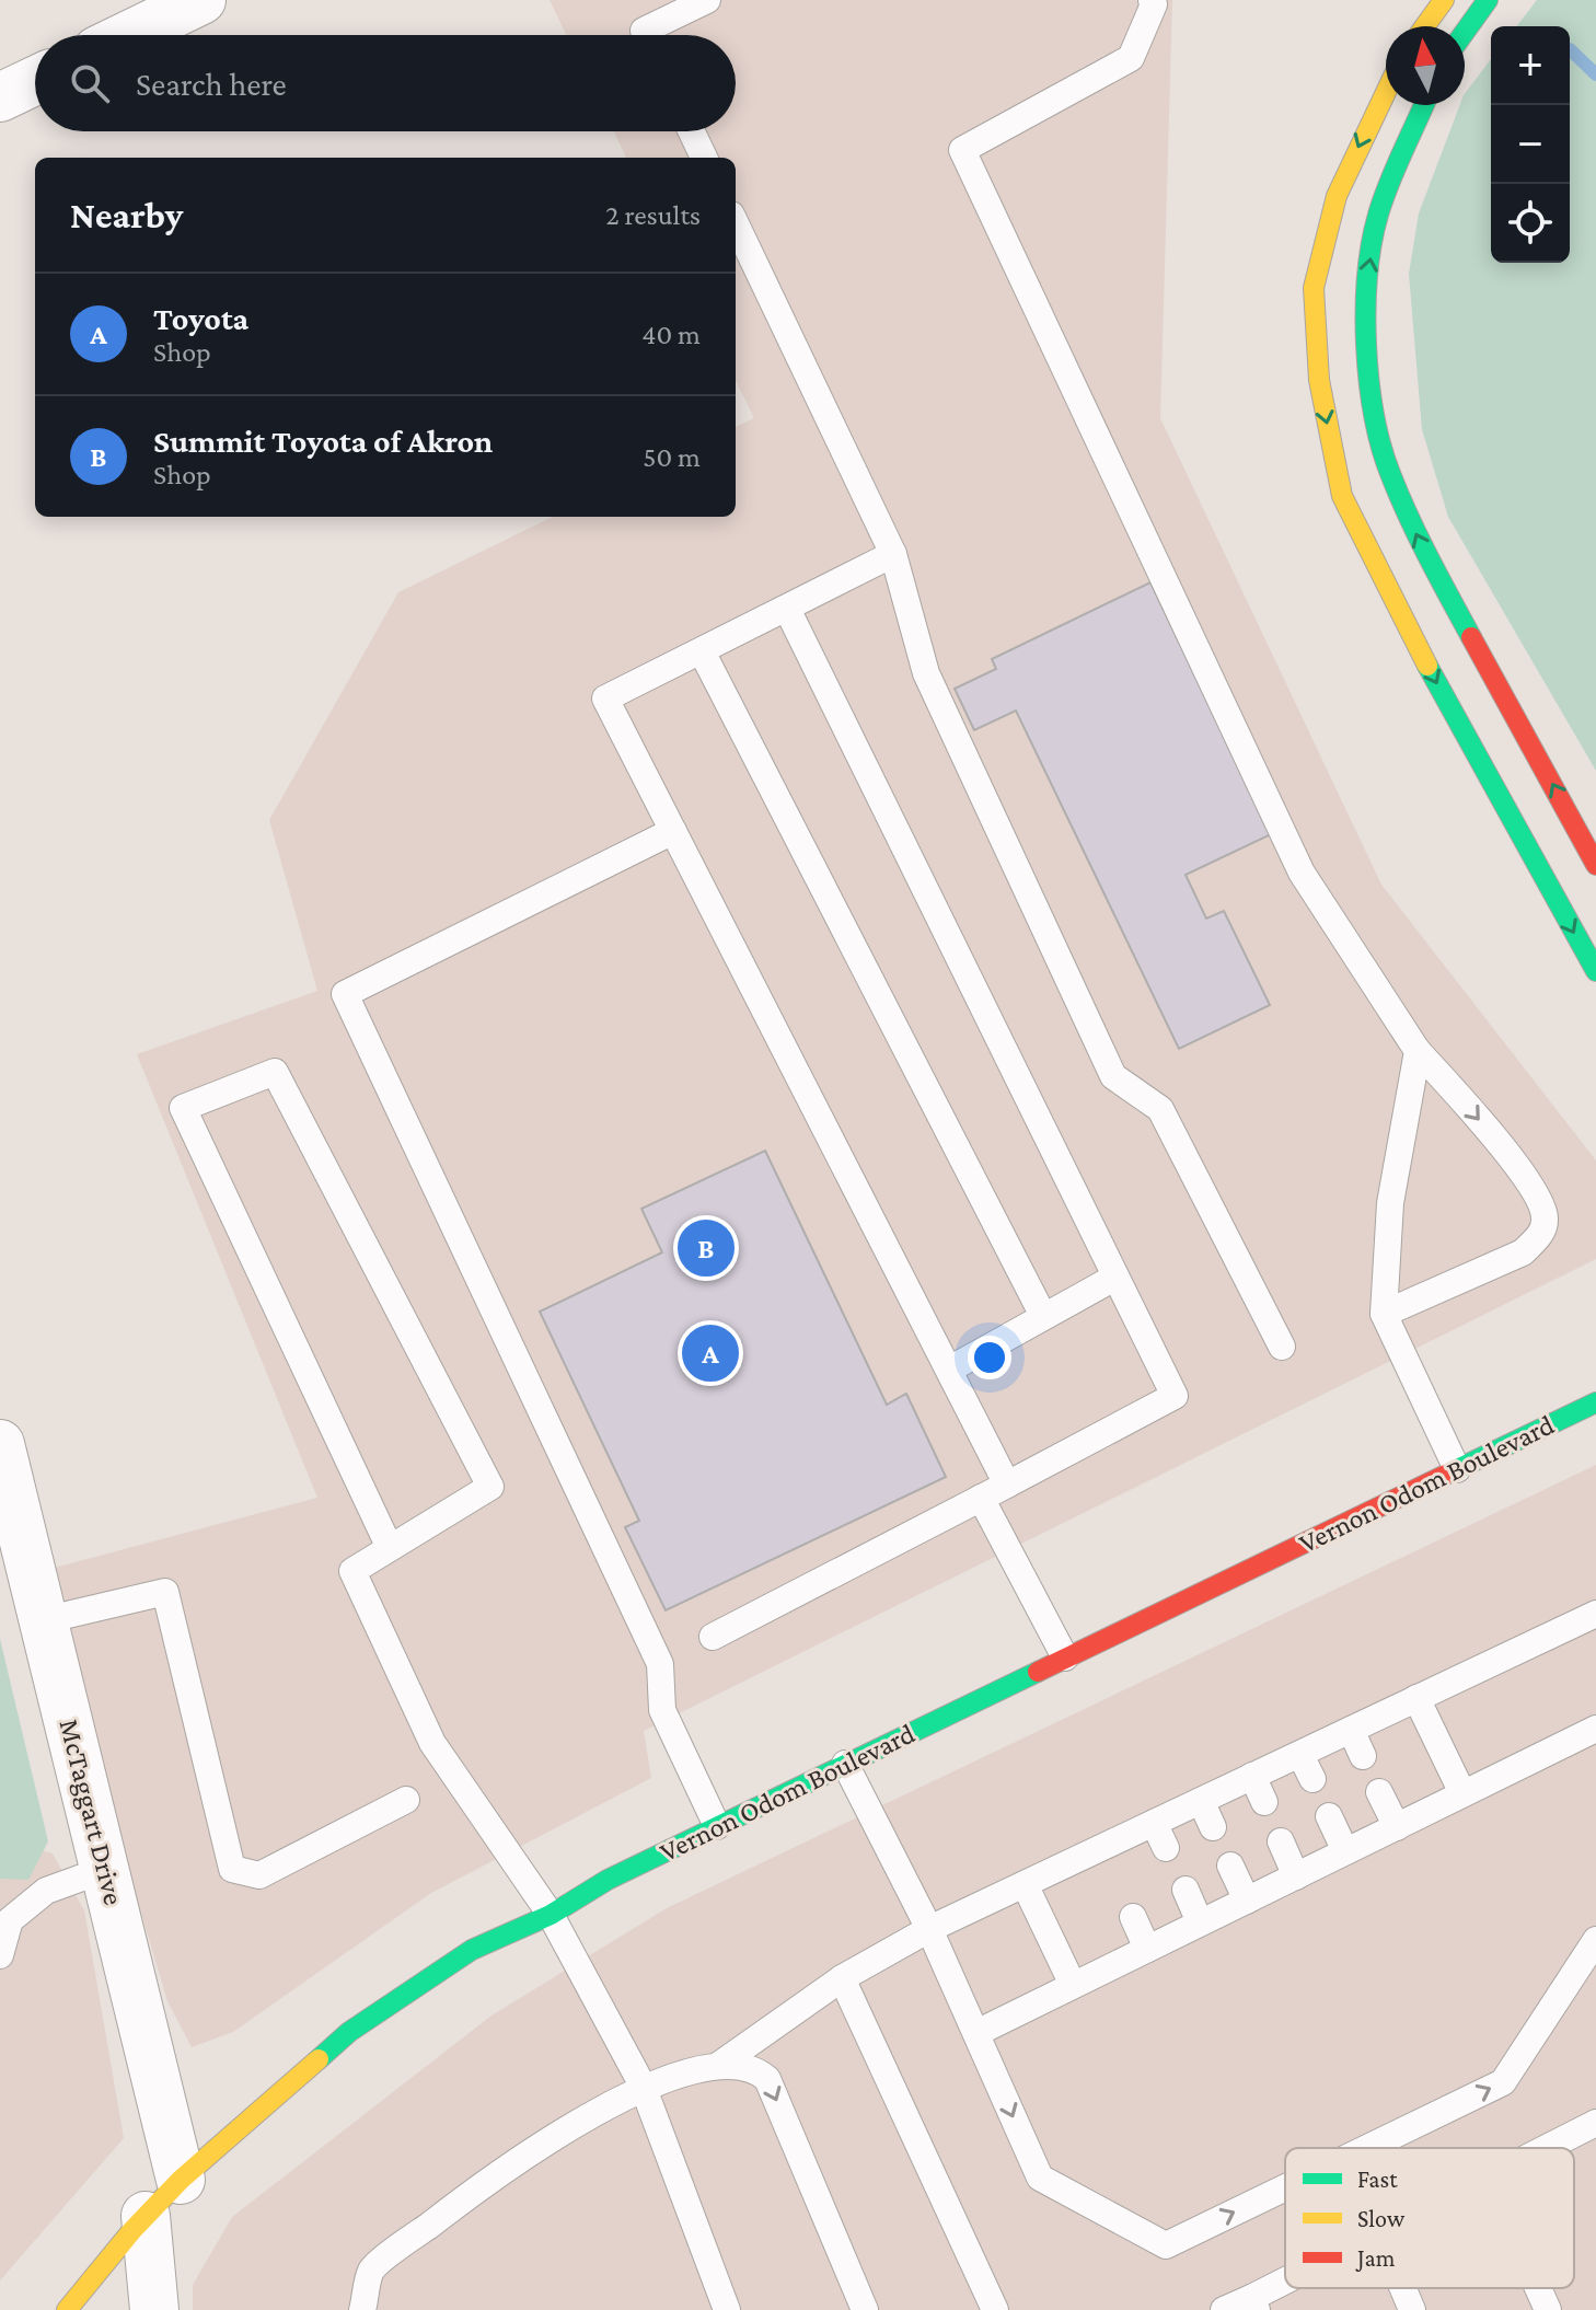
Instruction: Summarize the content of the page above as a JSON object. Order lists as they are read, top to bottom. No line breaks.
{"streets":{"main road":["Vernon Odom Boulevard"],"street":["McTaggart Drive"]},"crossings":[["Vernon Odom Boulevard","McTaggart Drive"]],"legend":["Fast","Slow","Jam"],"north":"top","page":{"map_buttons":["+","−"],"search":"Search here","heading":["Nearby","2 results"],"list":[{"mark":"A","name":"Toyota","note":"Shop","value":"40 m"},{"mark":"B","name":"Summit Toyota of Akron","note":"Shop","value":"50 m"}],"pins":["B","A"]}}
